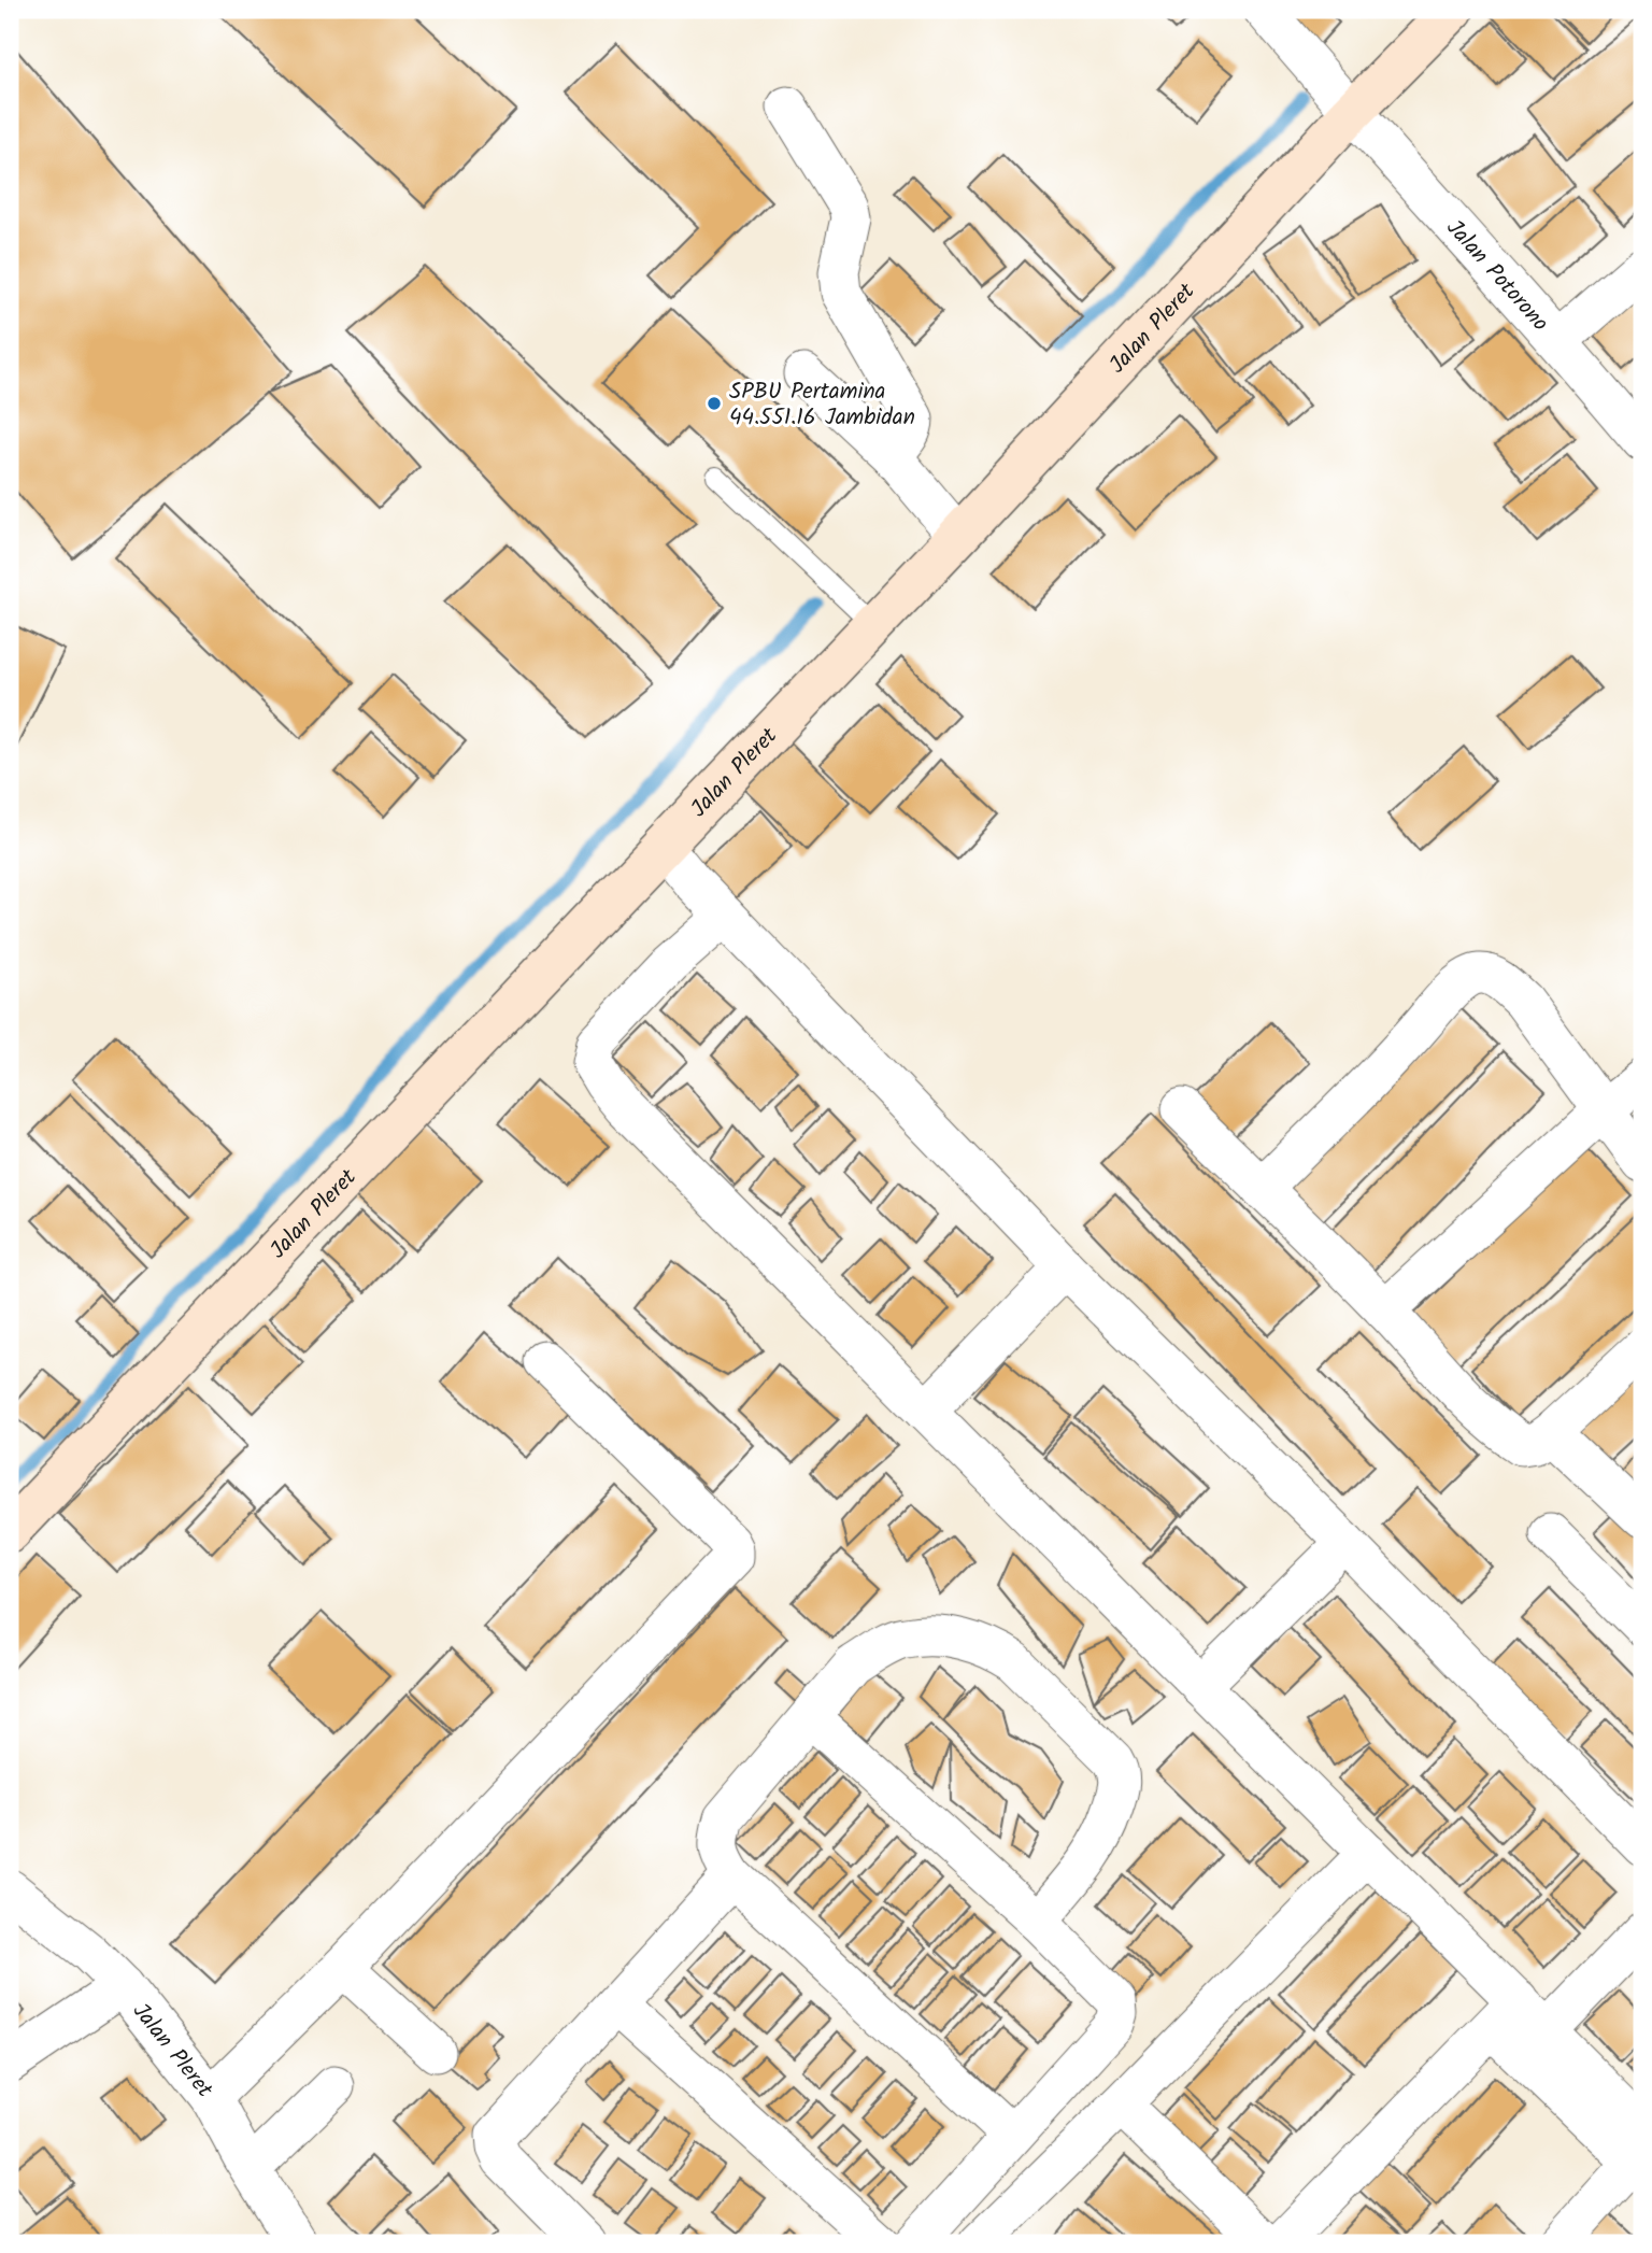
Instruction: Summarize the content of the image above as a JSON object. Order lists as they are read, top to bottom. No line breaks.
{"streets":{"main road":["Jalan Pleret"],"street":["Jalan Potorono"]},"crossings":[["Jalan Potorono","Jalan Pleret"]],"places":["SPBU Pertamina 44.551.16 Jambidan"]}
